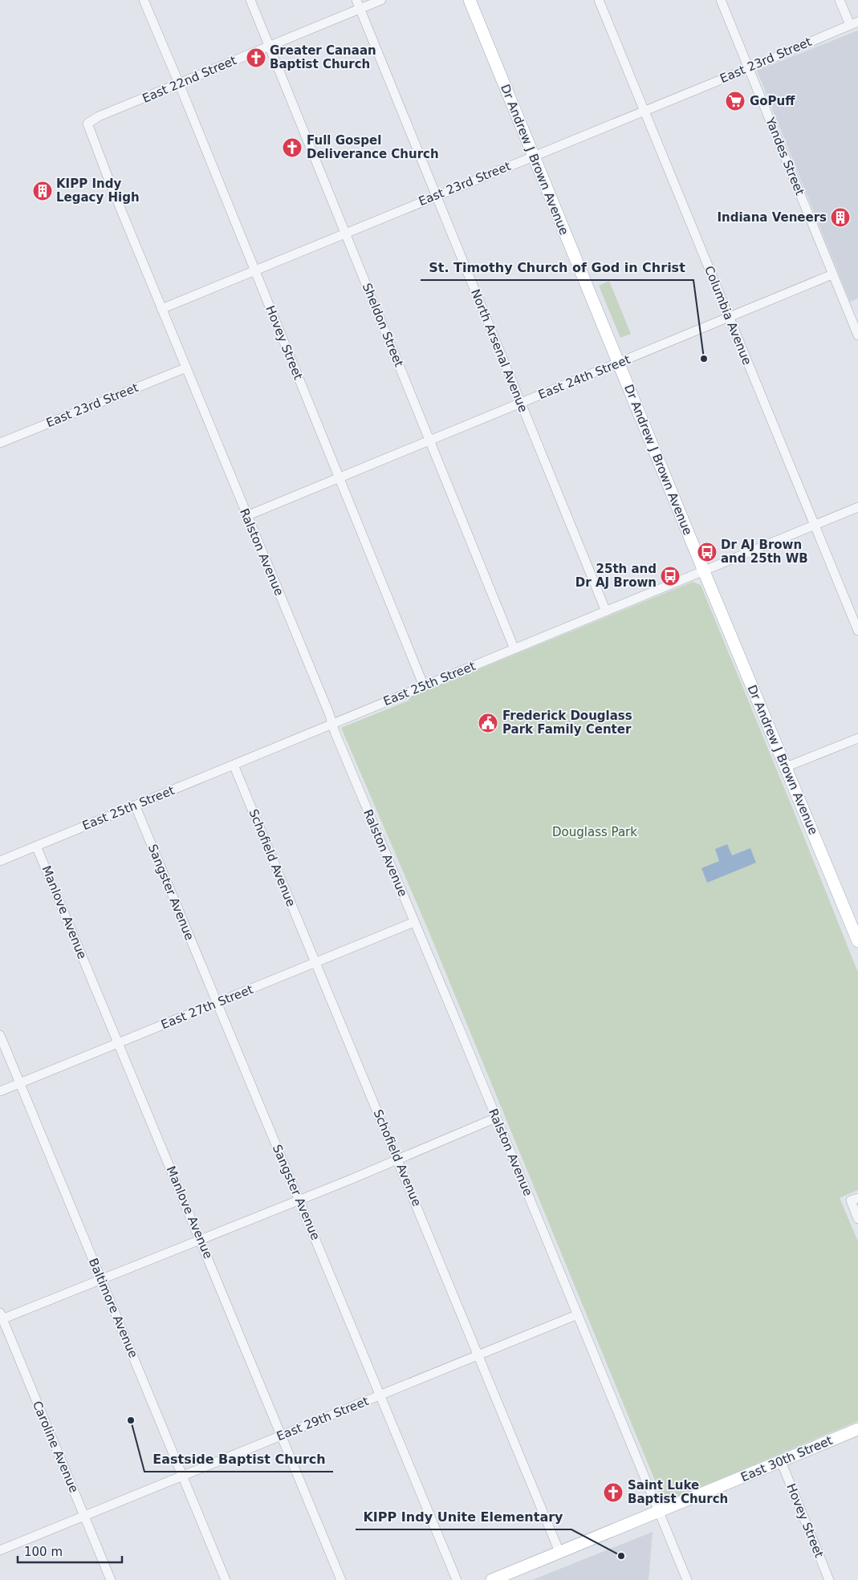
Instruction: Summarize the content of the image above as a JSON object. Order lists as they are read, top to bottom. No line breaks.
{"streets":{"main road":["Dr Andrew J Brown Avenue","East 30th Street"],"street":["East 23rd Street","East 22nd Street","Yandes Street","Columbia Avenue","Sheldon Street","Hovey Street","North Arsenal Avenue","East 24th Street","Ralston Avenue","East 25th Street","Schofield Avenue","Sangster Avenue","Manlove Avenue","East 27th Street","Baltimore Avenue","East 29th Street","Caroline Avenue"]},"crossings":[["East 23rd Street","Yandes Street"],["East 23rd Street","Dr Andrew J Brown Avenue"],["East 23rd Street","Columbia Avenue"],["East 23rd Street","Sheldon Street"],["East 23rd Street","Hovey Street"],["East 23rd Street","North Arsenal Avenue"],["East 23rd Street","Ralston Avenue"],["East 22nd Street","Sheldon Street"],["East 22nd Street","Hovey Street"],["East 22nd Street","North Arsenal Avenue"],["East 22nd Street","Ralston Avenue"],["Yandes Street","East 24th Street"],["Dr Andrew J Brown Avenue","East 24th Street"],["Dr Andrew J Brown Avenue","East 25th Street"],["Columbia Avenue","East 24th Street"],["Columbia Avenue","East 25th Street"],["Sheldon Street","East 24th Street"],["Sheldon Street","East 25th Street"],["Hovey Street","East 24th Street"],["Hovey Street","East 25th Street"],["Hovey Street","East 30th Street"],["North Arsenal Avenue","East 24th Street"],["North Arsenal Avenue","East 25th Street"],["East 24th Street","Ralston Avenue"],["Ralston Avenue","East 25th Street"],["Ralston Avenue","East 27th Street"],["Ralston Avenue","East 29th Street"],["Ralston Avenue","East 30th Street"],["East 25th Street","Schofield Avenue"],["East 25th Street","Sangster Avenue"],["East 25th Street","Manlove Avenue"],["Schofield Avenue","East 27th Street"],["Schofield Avenue","East 29th Street"],["Schofield Avenue","East 30th Street"],["Sangster Avenue","East 27th Street"],["Sangster Avenue","East 29th Street"],["Manlove Avenue","East 27th Street"],["Manlove Avenue","East 29th Street"],["East 27th Street","Baltimore Avenue"],["Baltimore Avenue","East 29th Street"],["East 29th Street","Caroline Avenue"]],"parks":["Douglass Park"],"places":{"church":["Greater Canaan Baptist Church","Full Gospel Deliverance Church","Saint Luke Baptist Church"],"supermarket":["GoPuff"],"building":["KIPP Indy Legacy High","Indiana Veneers"],"other":["St. Timothy Church of God in Christ","Eastside Baptist Church","KIPP Indy Unite Elementary"],"bus stop":["Dr AJ Brown and 25th WB","25th and Dr AJ Brown"],"public building":["Frederick Douglass Park Family Center"]},"scale_bar":"100 m"}
